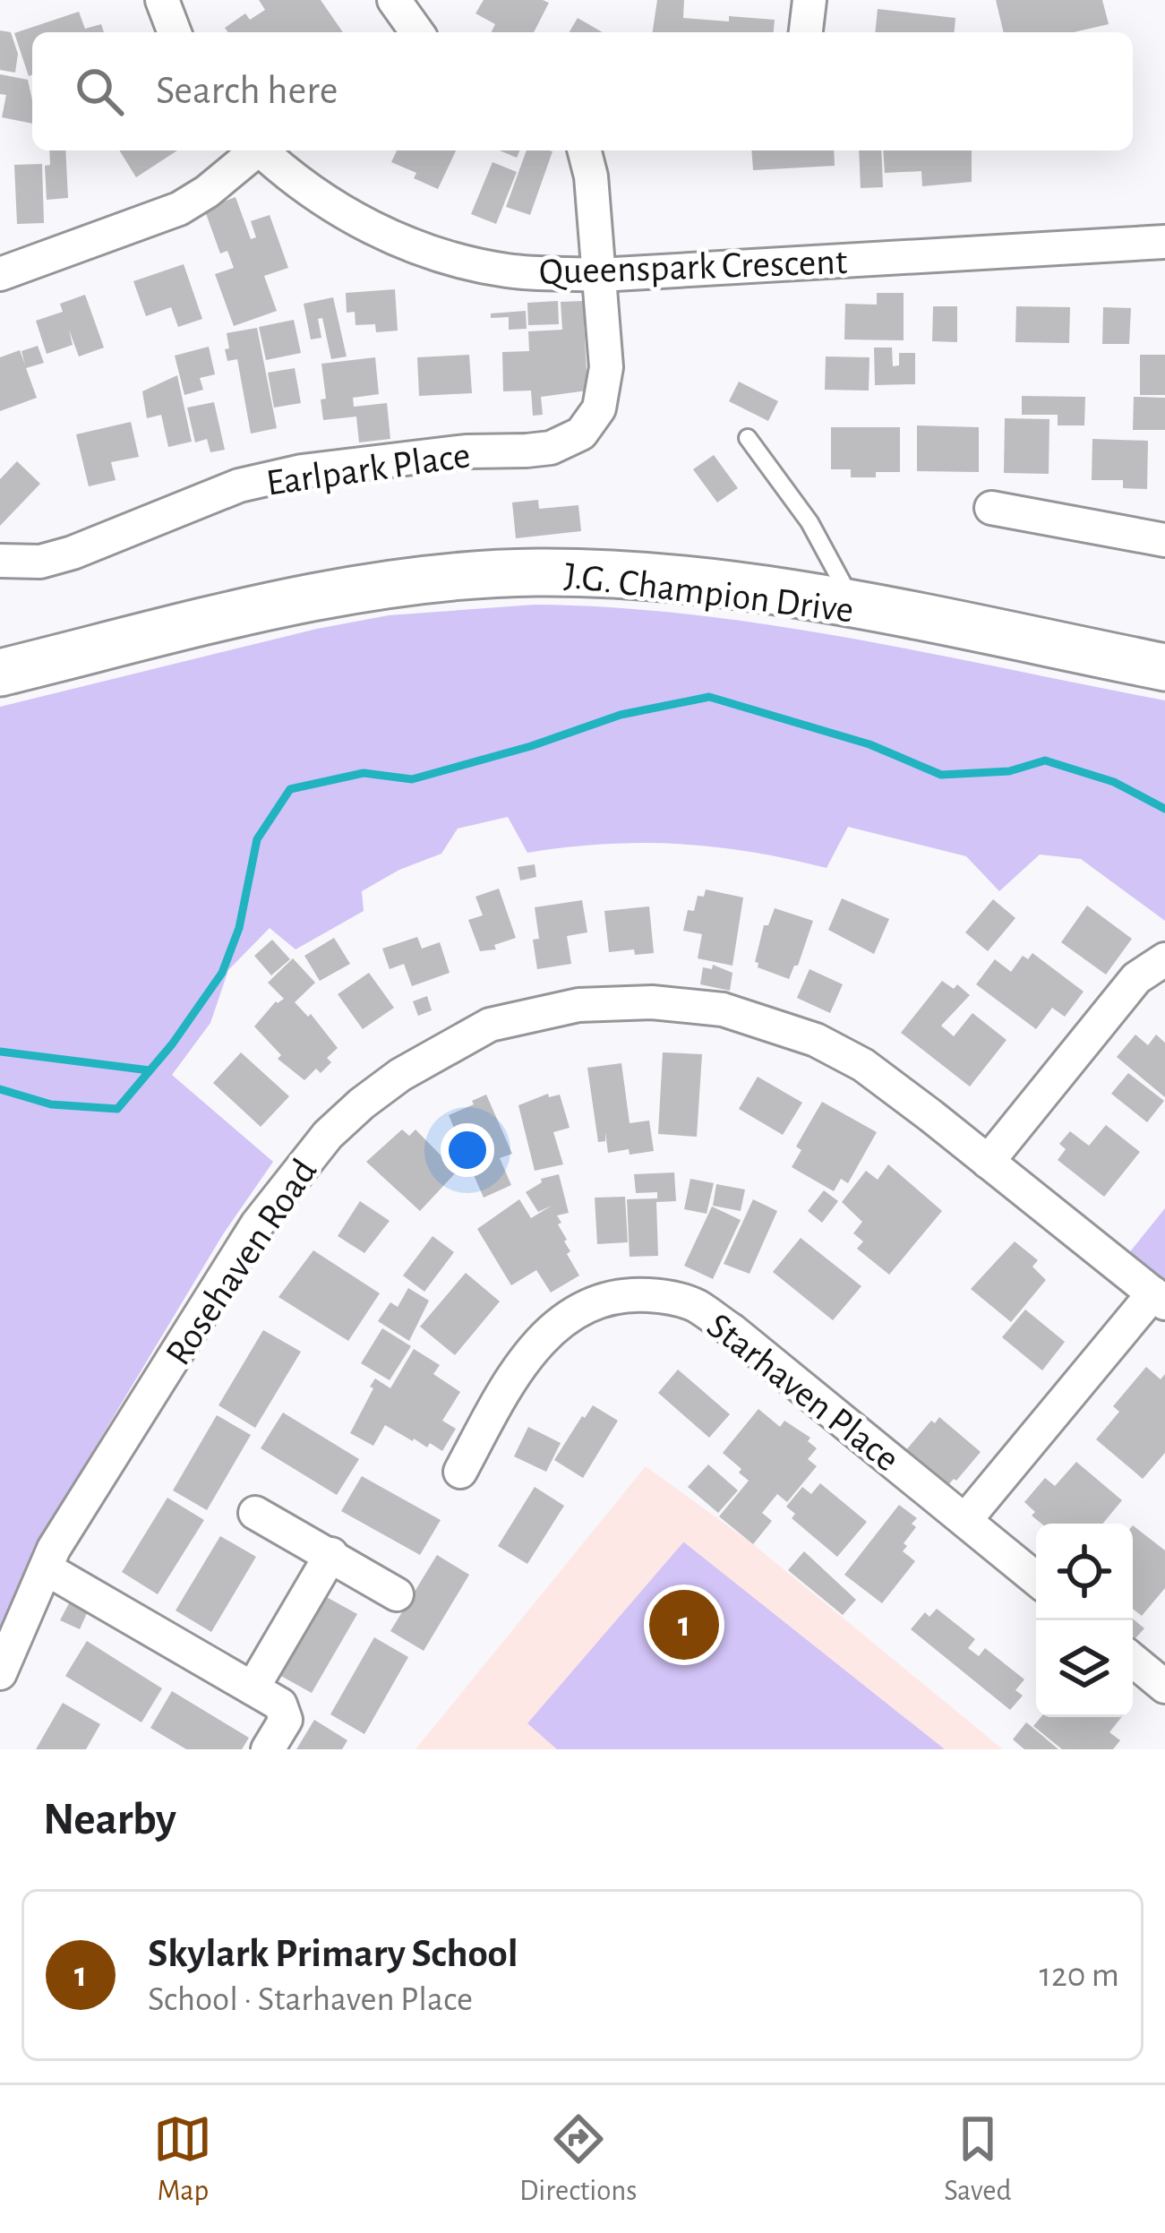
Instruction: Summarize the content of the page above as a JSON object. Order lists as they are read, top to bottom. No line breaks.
{"streets":{"main road":["J.G. Champion Drive"],"street":["Queenspark Crescent","Earlpark Place","Rosehaven Road","Starhaven Place"]},"crossings":[["Queenspark Crescent","Earlpark Place"]],"page":{"search":"Search here","pins":"1","heading":"Nearby","list":[{"mark":"1","name":"Skylark Primary School","note":"School · Starhaven Place","value":"120 m"}],"nav":["Map","Directions","Saved"]}}
